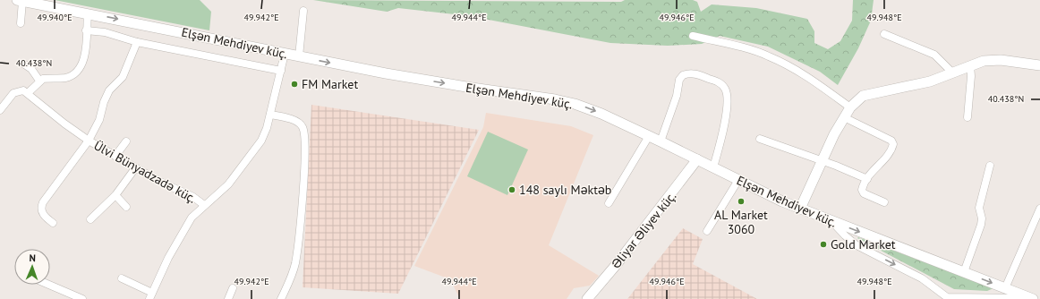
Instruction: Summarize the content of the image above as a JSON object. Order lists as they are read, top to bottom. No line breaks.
{"streets":{"main road":["Elşən Mehdiyev küç.","Əliyar Əliyev küç."],"street":["Ülvi Bünyadzadə küç."]},"crossings":[["Elşən Mehdiyev küç.","Ülvi Bünyadzadə küç."],["Elşən Mehdiyev küç.","Əliyar Əliyev küç."]],"one_way":["Elşən Mehdiyev küç."],"places":["FM Market","148 saylı Məktəb","AL Market 3060","Gold Market"],"north":"top","coordinates":["49.940°E","49.942°E","49.944°E","49.946°E","49.948°E","40.438°N"]}
